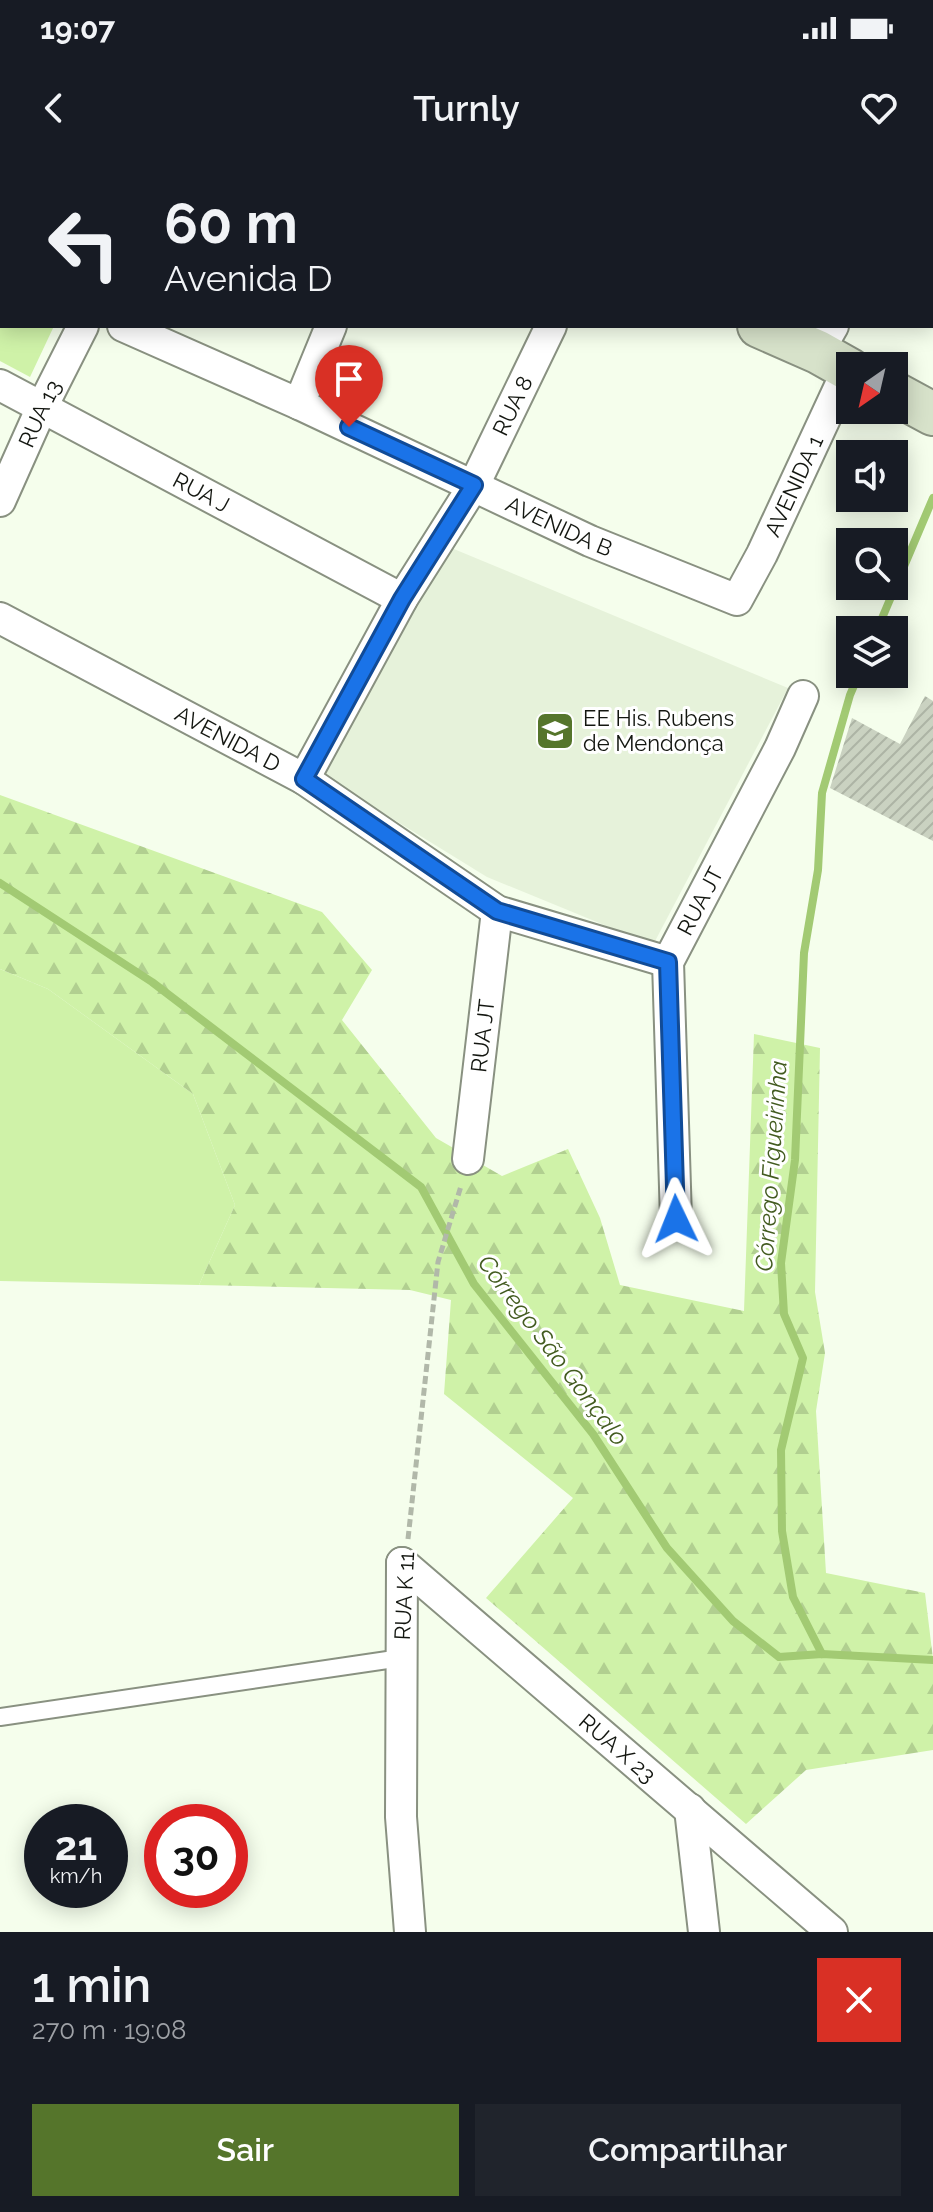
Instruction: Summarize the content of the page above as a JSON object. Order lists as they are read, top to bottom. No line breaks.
{"streets":{"street":["RUA 8","RUA 13","AVENIDA 1","RUA J","AVENIDA B","AVENIDA D","RUA JT","RUA K 11","RUA X 23"]},"crossings":[["RUA 8","RUA J"],["RUA 8","AVENIDA B"],["RUA 8","AVENIDA D"],["RUA 13","RUA J"],["AVENIDA 1","AVENIDA B"],["AVENIDA D","RUA JT"],["RUA JT","RUA K 11"],["RUA K 11","RUA X 23"]],"water":["Córrego Figueirinha","Córrego São Gonçalo"],"places":{"school or university":["EE His. Rubens de Mendonça"]},"north":"bottom left","page":{"status":"19:07","header":"Turnly","turn":["60 m","Avenida D"],"speed":"21 km/h","limit":"30","heading":["1 min","270 m · 19:08"],"buttons":["Sair","Compartilhar"]}}
